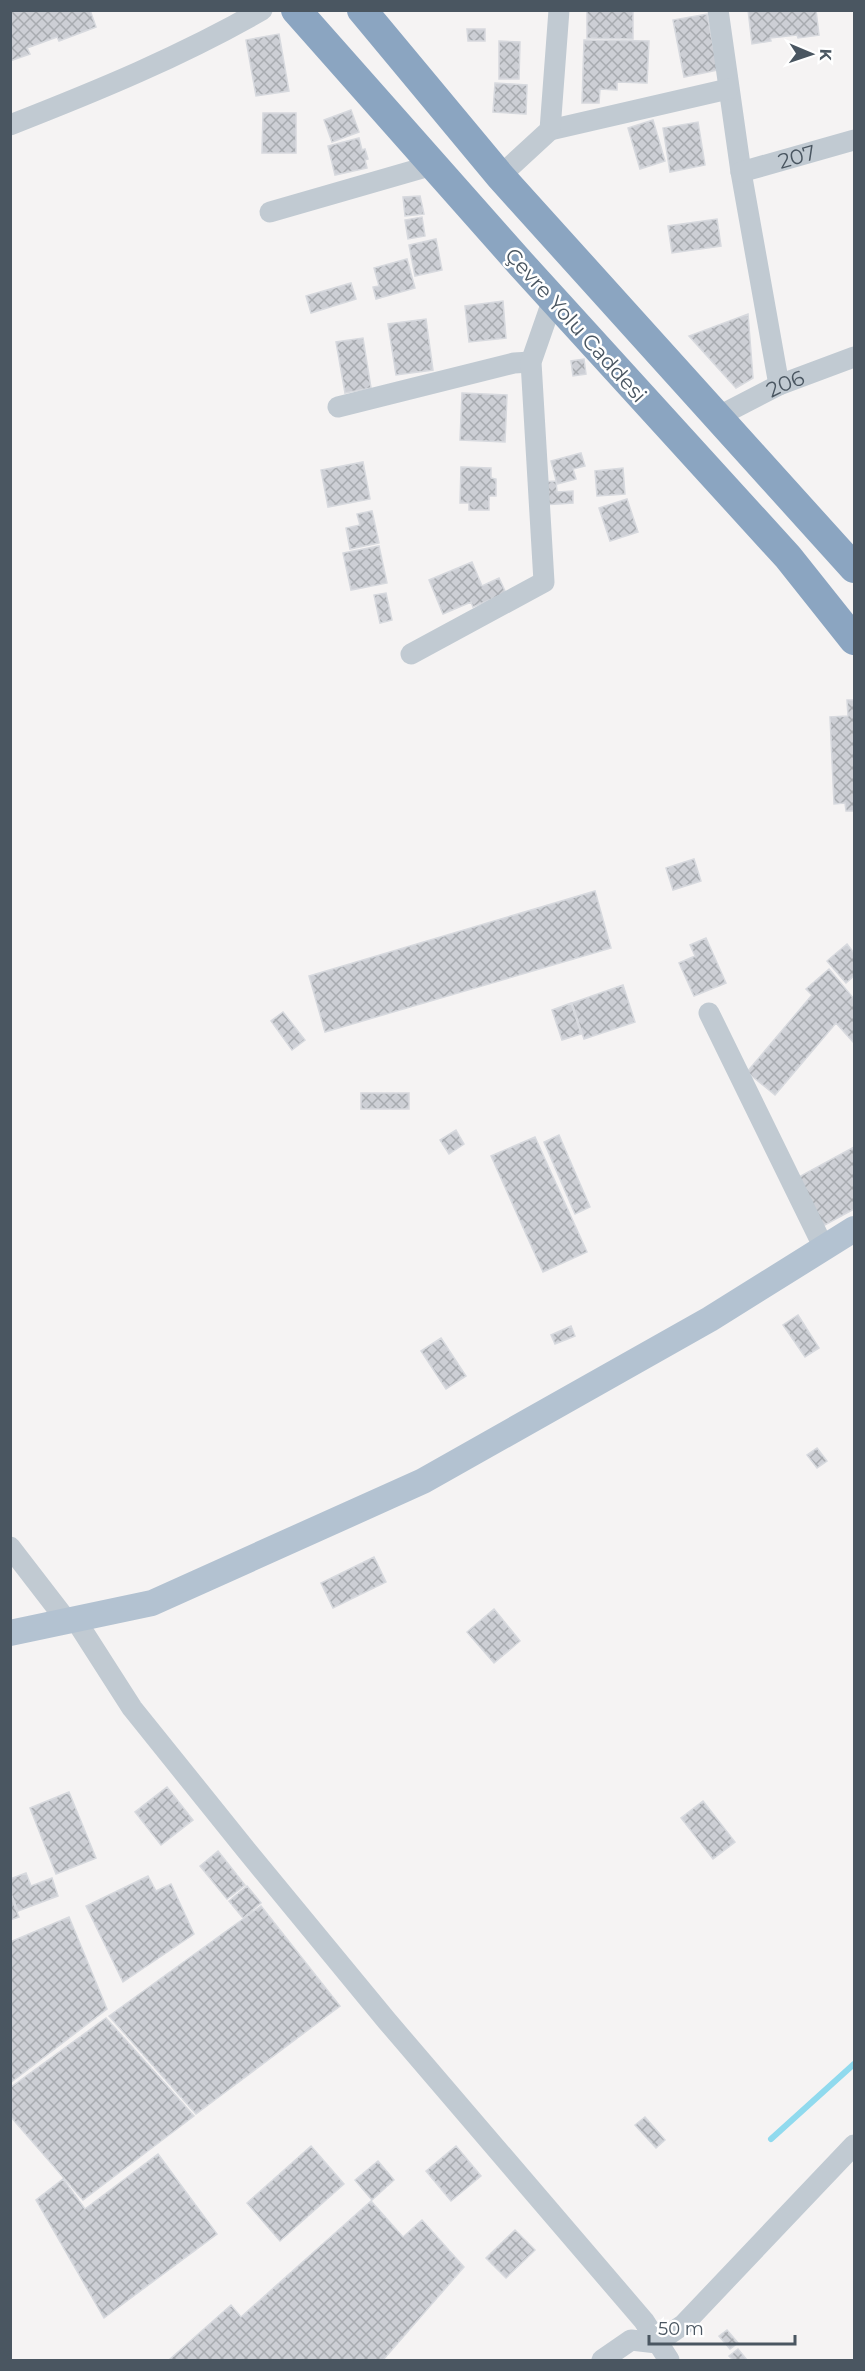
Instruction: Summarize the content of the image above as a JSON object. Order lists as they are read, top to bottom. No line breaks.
{"streets":{"highway":["Çevre Yolu Caddesi"],"street":["207","206"]},"crossings":[["Çevre Yolu Caddesi","206"]],"scale_bar":"50 m","north":"right"}
